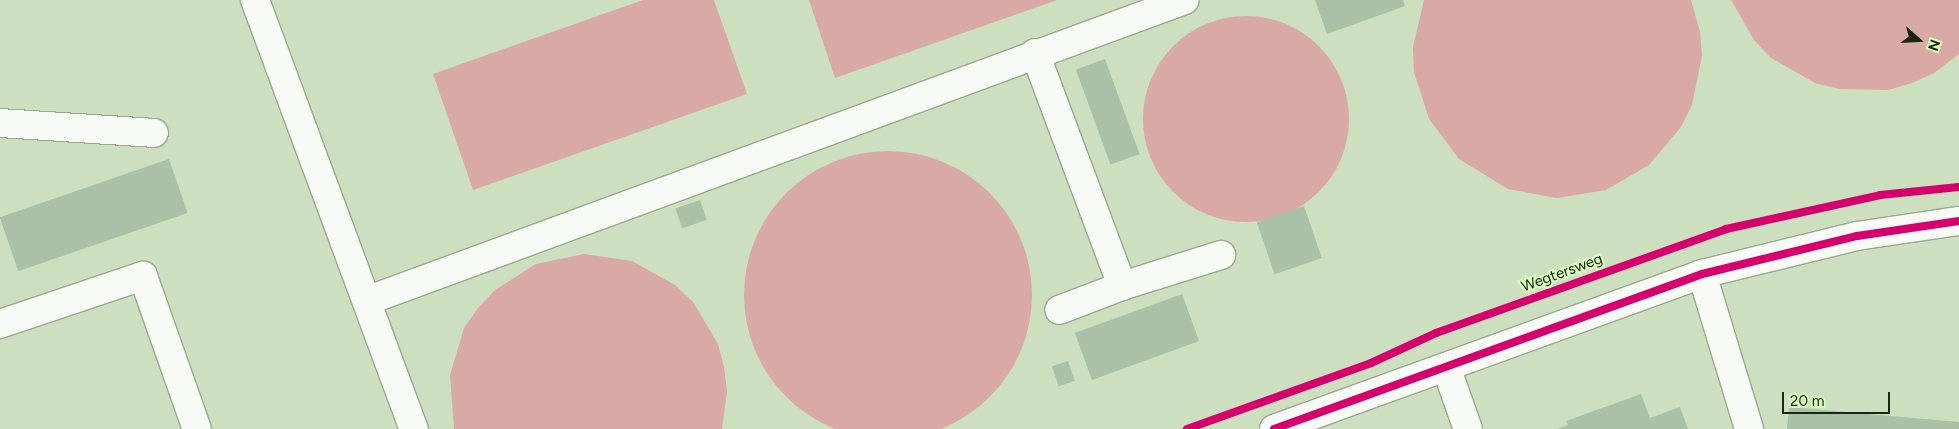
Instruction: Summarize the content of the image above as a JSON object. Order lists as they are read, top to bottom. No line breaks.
{"streets":{"cycle path":["Wegtersweg"]},"scale_bar":"20 m","north":"right"}
